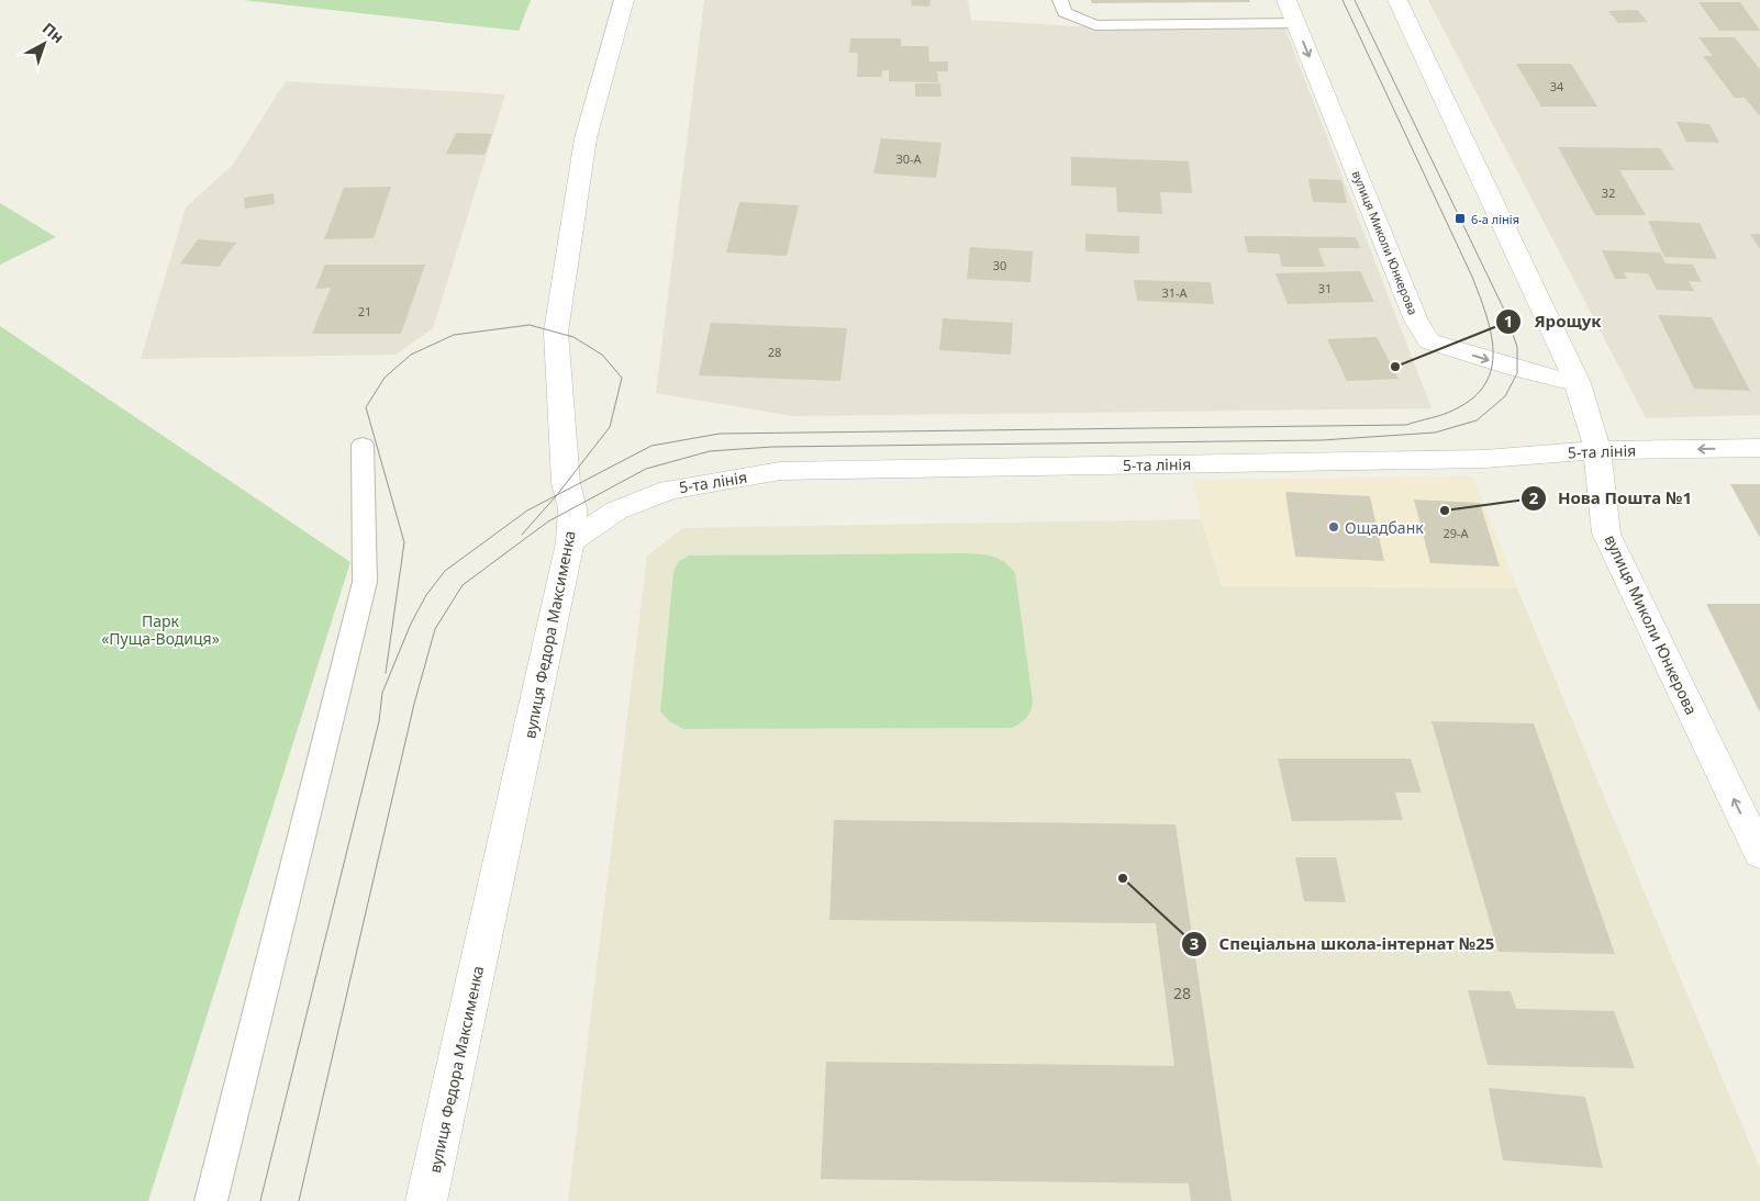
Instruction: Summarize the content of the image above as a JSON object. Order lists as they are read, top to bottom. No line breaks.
{"streets":{"street":["вулиця Миколи Юнкерова","5-та лінія","вулиця Федора Максименка"]},"crossings":[["вулиця Миколи Юнкерова","5-та лінія"],["5-та лінія","вулиця Федора Максименка"]],"parks":["Парк «Пуща-Водиця»"],"places":{"transit":["6-а лінія"],"other":["Ярощук","Нова Пошта №1","Ощадбанк","Спеціальна школа-інтернат №25"]},"house_numbers":["34","30-А","32","30","31","31-А","21","28","29-А","28"],"north":"top right"}
